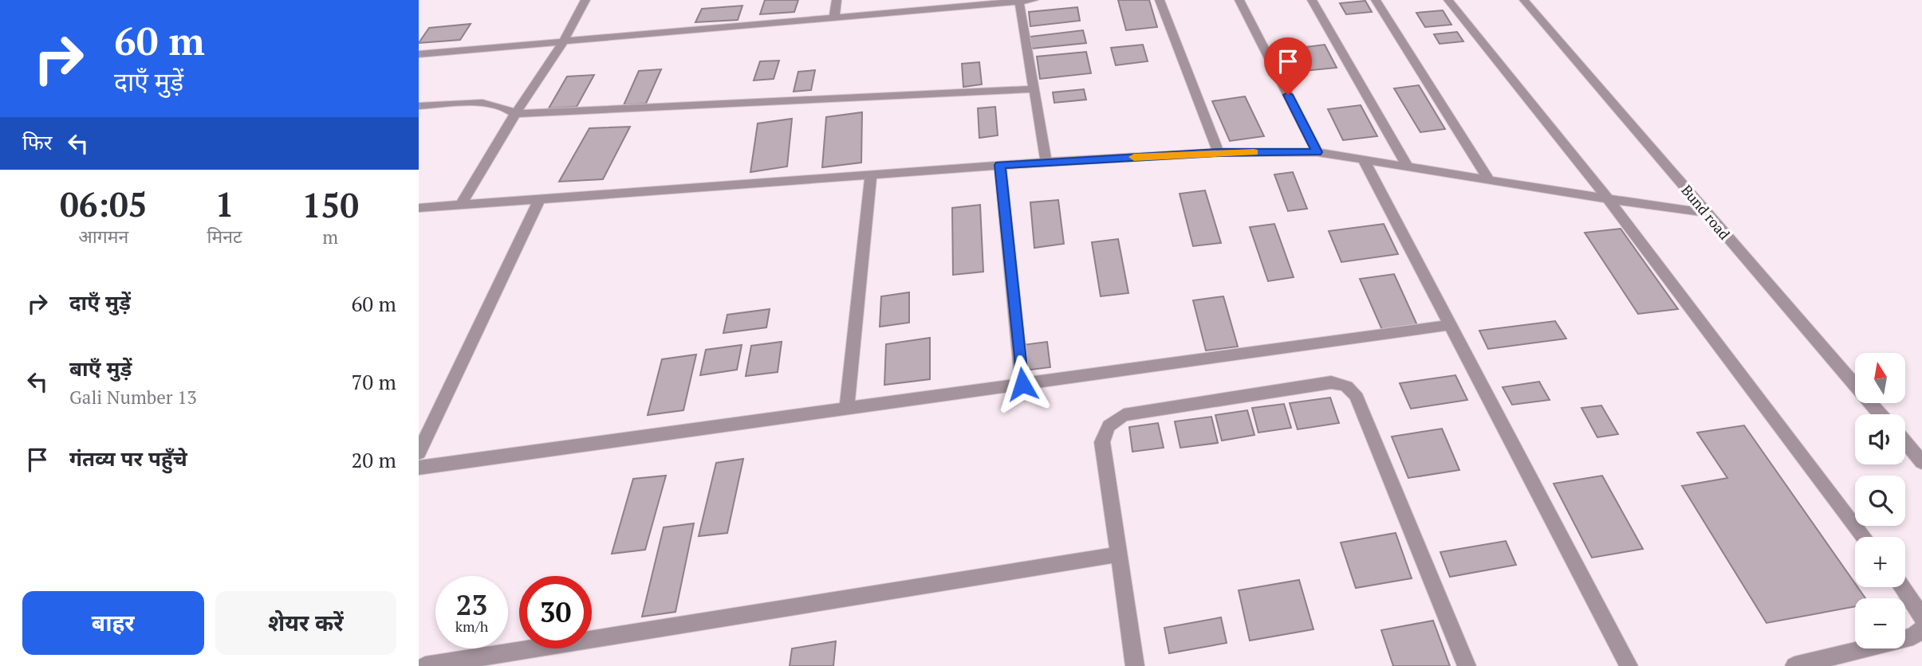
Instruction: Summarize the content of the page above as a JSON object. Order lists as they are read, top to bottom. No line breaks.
{"streets":{"street":["Bund road"]},"north":"top","page":{"turn":["60 m","दाएँ मुड़ें"],"then":"फिर","eta":["06:05","आगमन","1","मिनट","150","m"],"list":[{"name":"दाएँ मुड़ें","value":"60 m"},{"name":"बाएँ मुड़ें","note":"Gali Number 13","value":"70 m"},{"name":"गंतव्य पर पहुँचे","value":"20 m"}],"map_buttons":["+","−"],"speed":"23 km/h","limit":"30","buttons":["बाहर","शेयर करें"]}}
